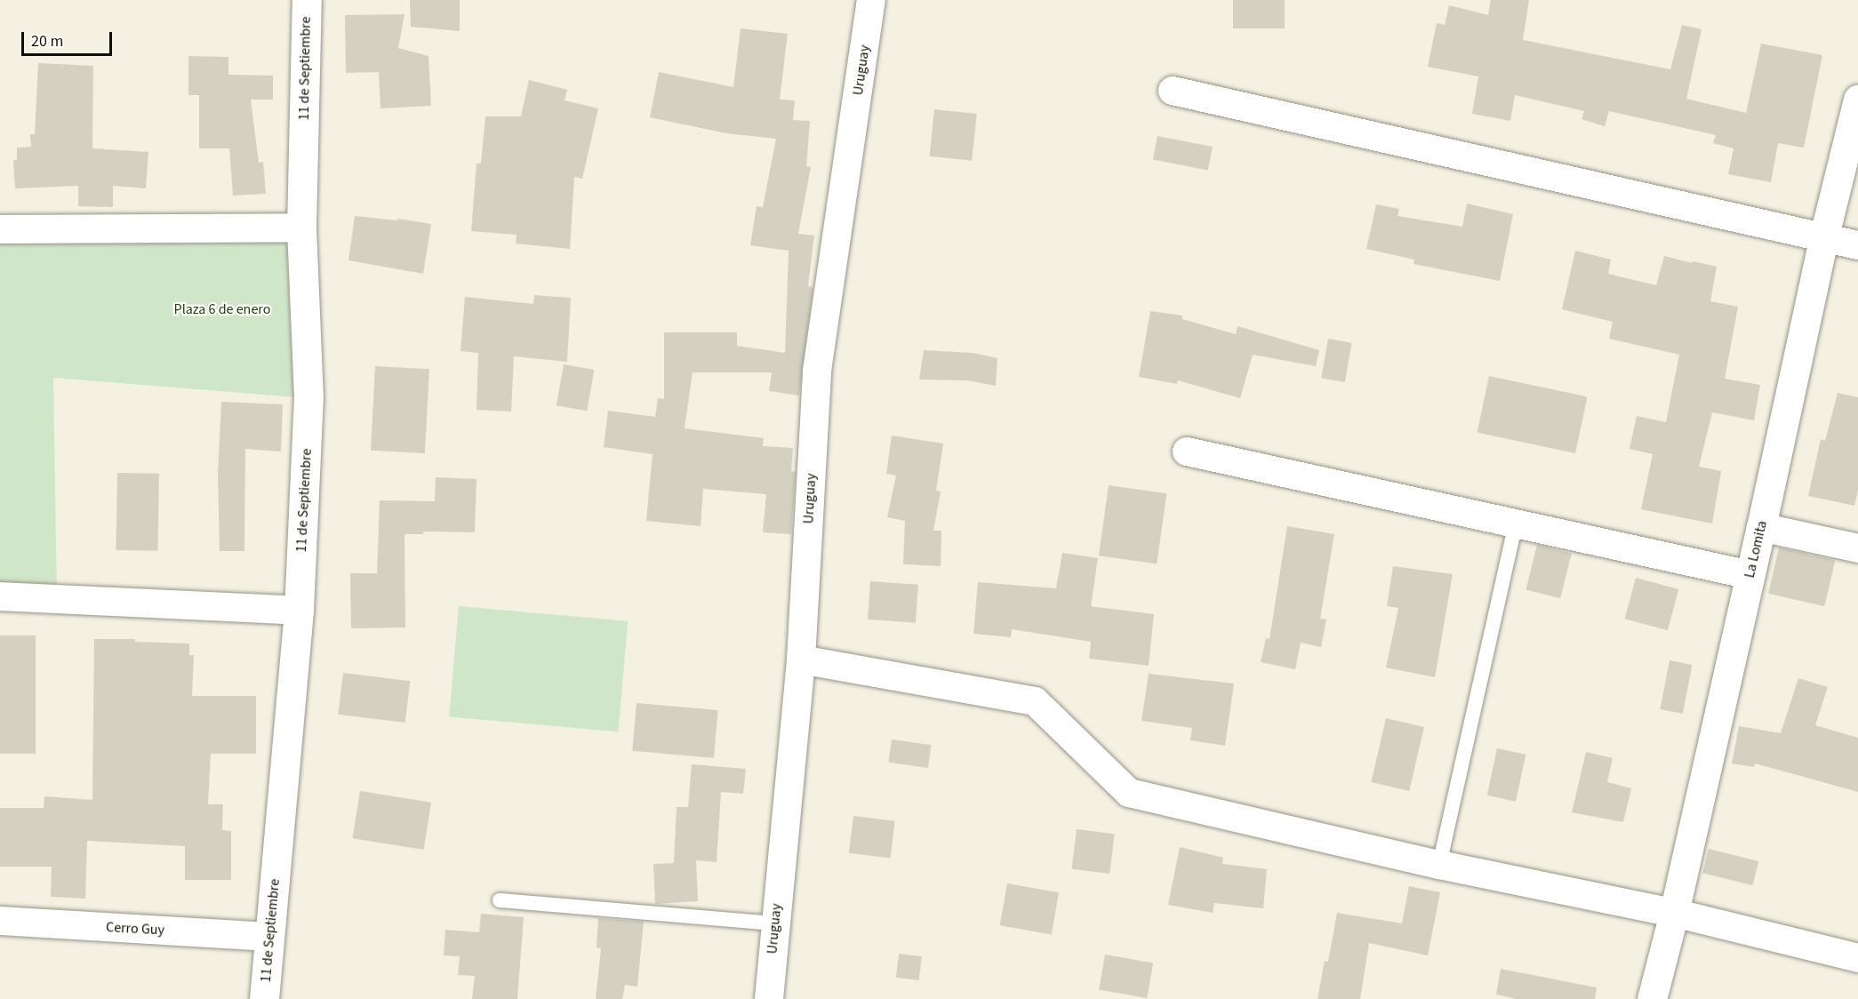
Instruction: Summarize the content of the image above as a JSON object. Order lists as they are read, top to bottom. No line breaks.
{"streets":{"main road":["11 de Septiembre","La Lomita"],"street":["Uruguay","Cerro Guy"]},"crossings":[["11 de Septiembre","Cerro Guy"]],"parks":["Plaza 6 de enero"],"scale_bar":"20 m"}
